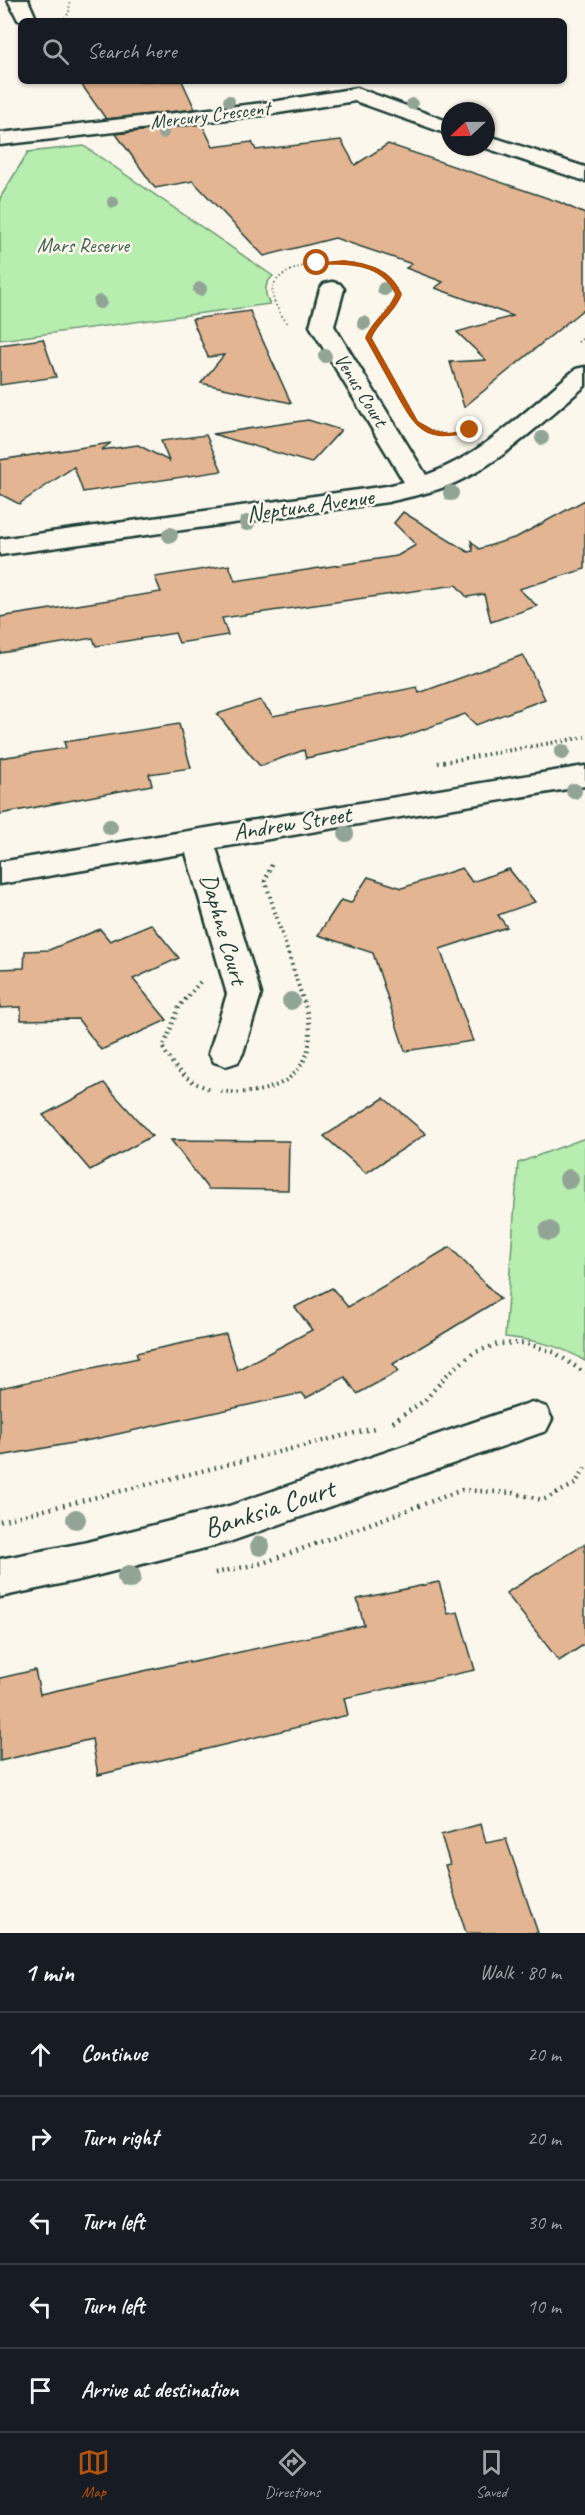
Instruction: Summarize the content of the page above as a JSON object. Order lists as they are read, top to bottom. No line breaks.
{"streets":{"street":["Mercury Crescent","Venus Court","Neptune Avenue","Andrew Street","Daphne Court","Banksia Court"]},"crossings":[["Venus Court","Neptune Avenue"],["Andrew Street","Daphne Court"]],"parks":["Mars Reserve"],"north":"left","page":{"search":"Search here","heading":["1 min","Walk · 80 m"],"list":[["Continue","20 m"],["Turn right","20 m"],["Turn left","30 m"],["Turn left","10 m"],"Arrive at destination"],"nav":["Map","Directions","Saved"]}}
